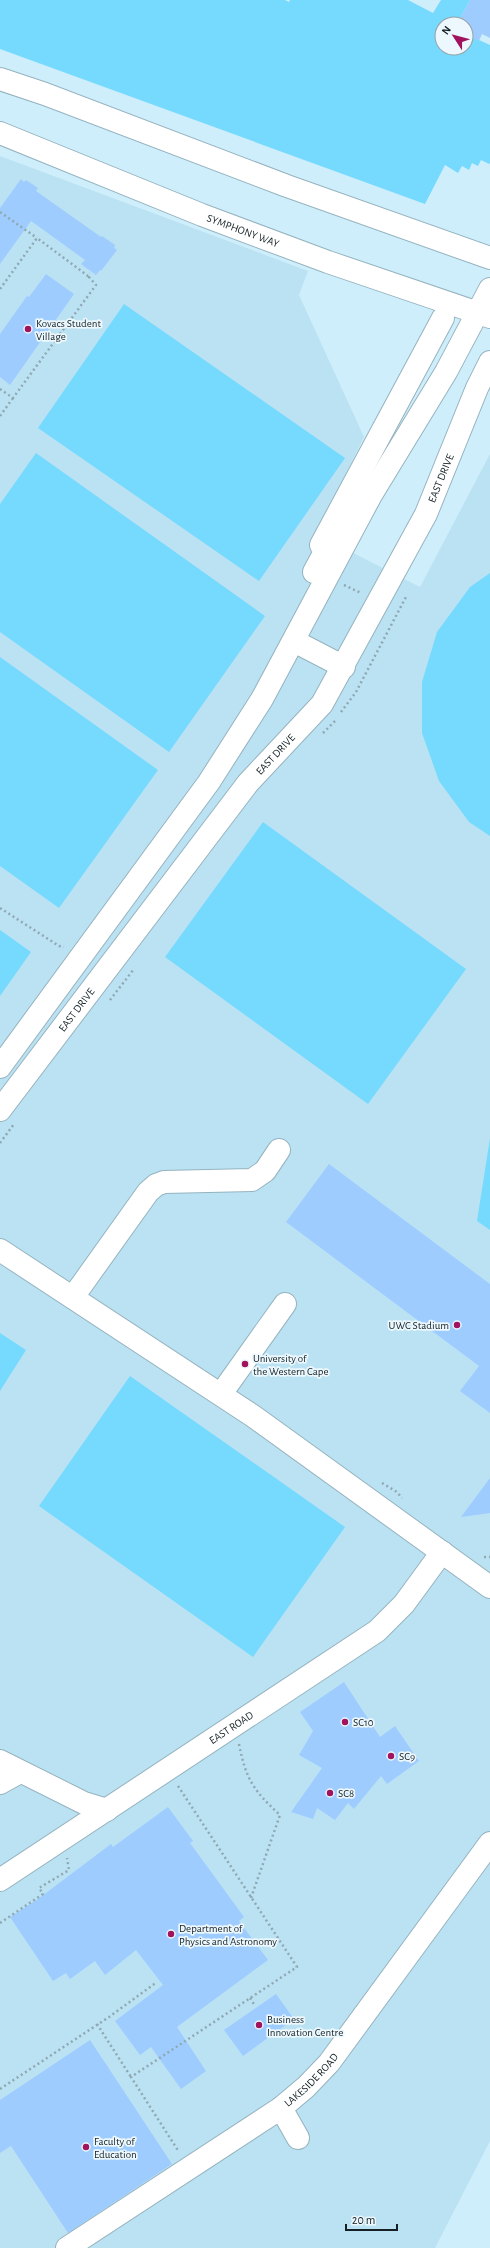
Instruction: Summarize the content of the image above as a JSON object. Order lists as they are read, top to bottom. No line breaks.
{"streets":{"main road":["SYMPHONY WAY","EAST DRIVE","EAST ROAD","LAKESIDE ROAD"]},"places":["Kovacs Student Village","UWC Stadium","University of the Western Cape","SC10","SC9","SC8","Department of Physics and Astronomy","Business Innovation Centre","Faculty of Education"],"scale_bar":"20 m","north":"top left"}
